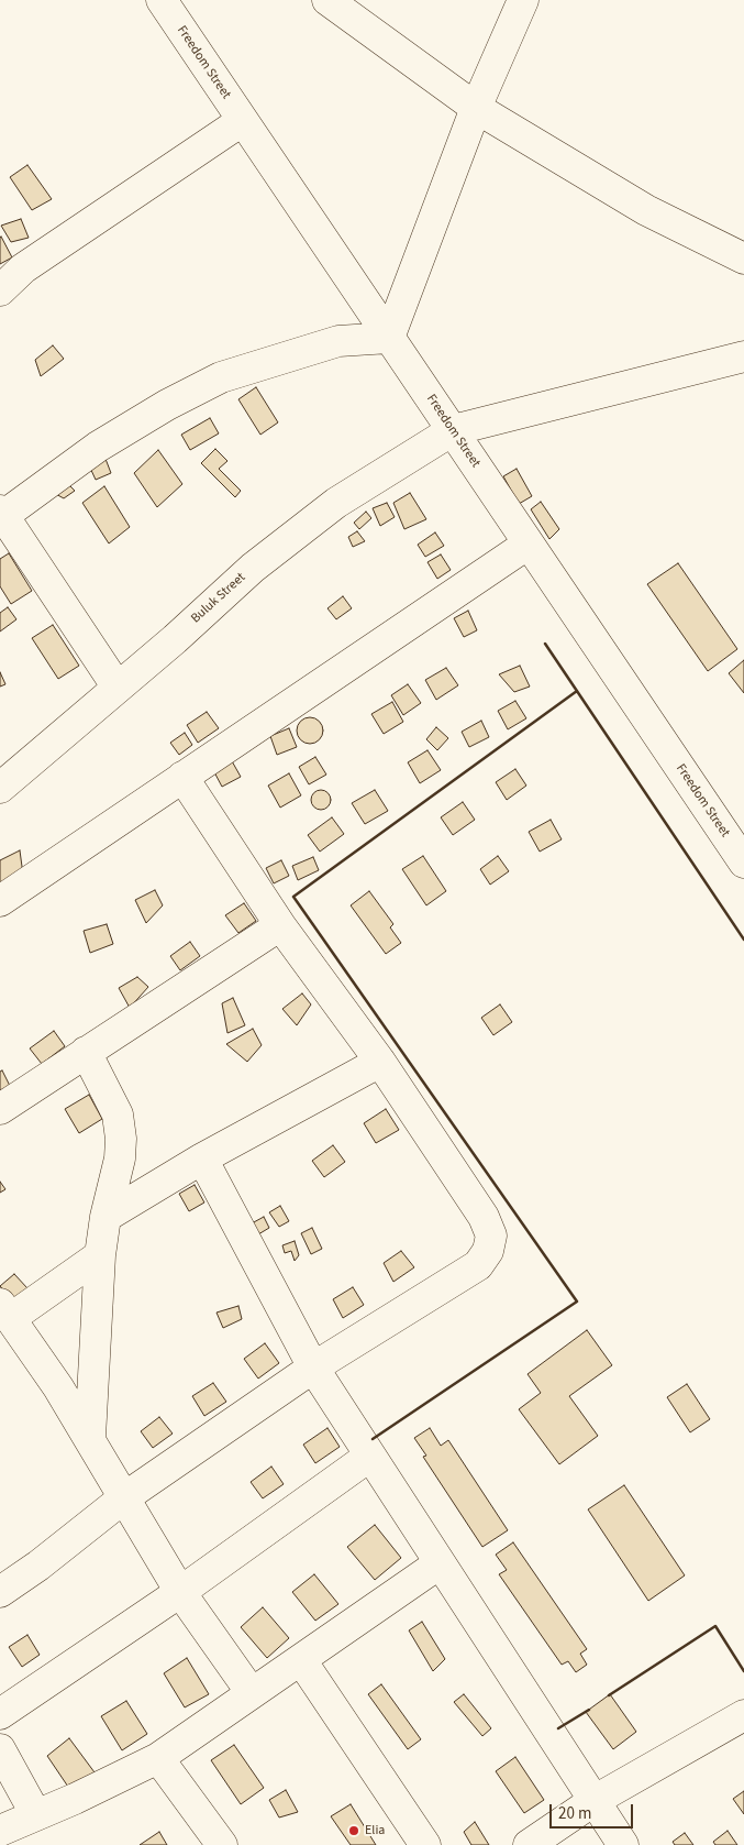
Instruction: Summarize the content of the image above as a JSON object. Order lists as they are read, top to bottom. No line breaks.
{"streets":{"street":["Freedom Street","Buluk Street"]},"crossings":[["Freedom Street","Buluk Street"]],"places":["Elia"],"scale_bar":"20 m"}
